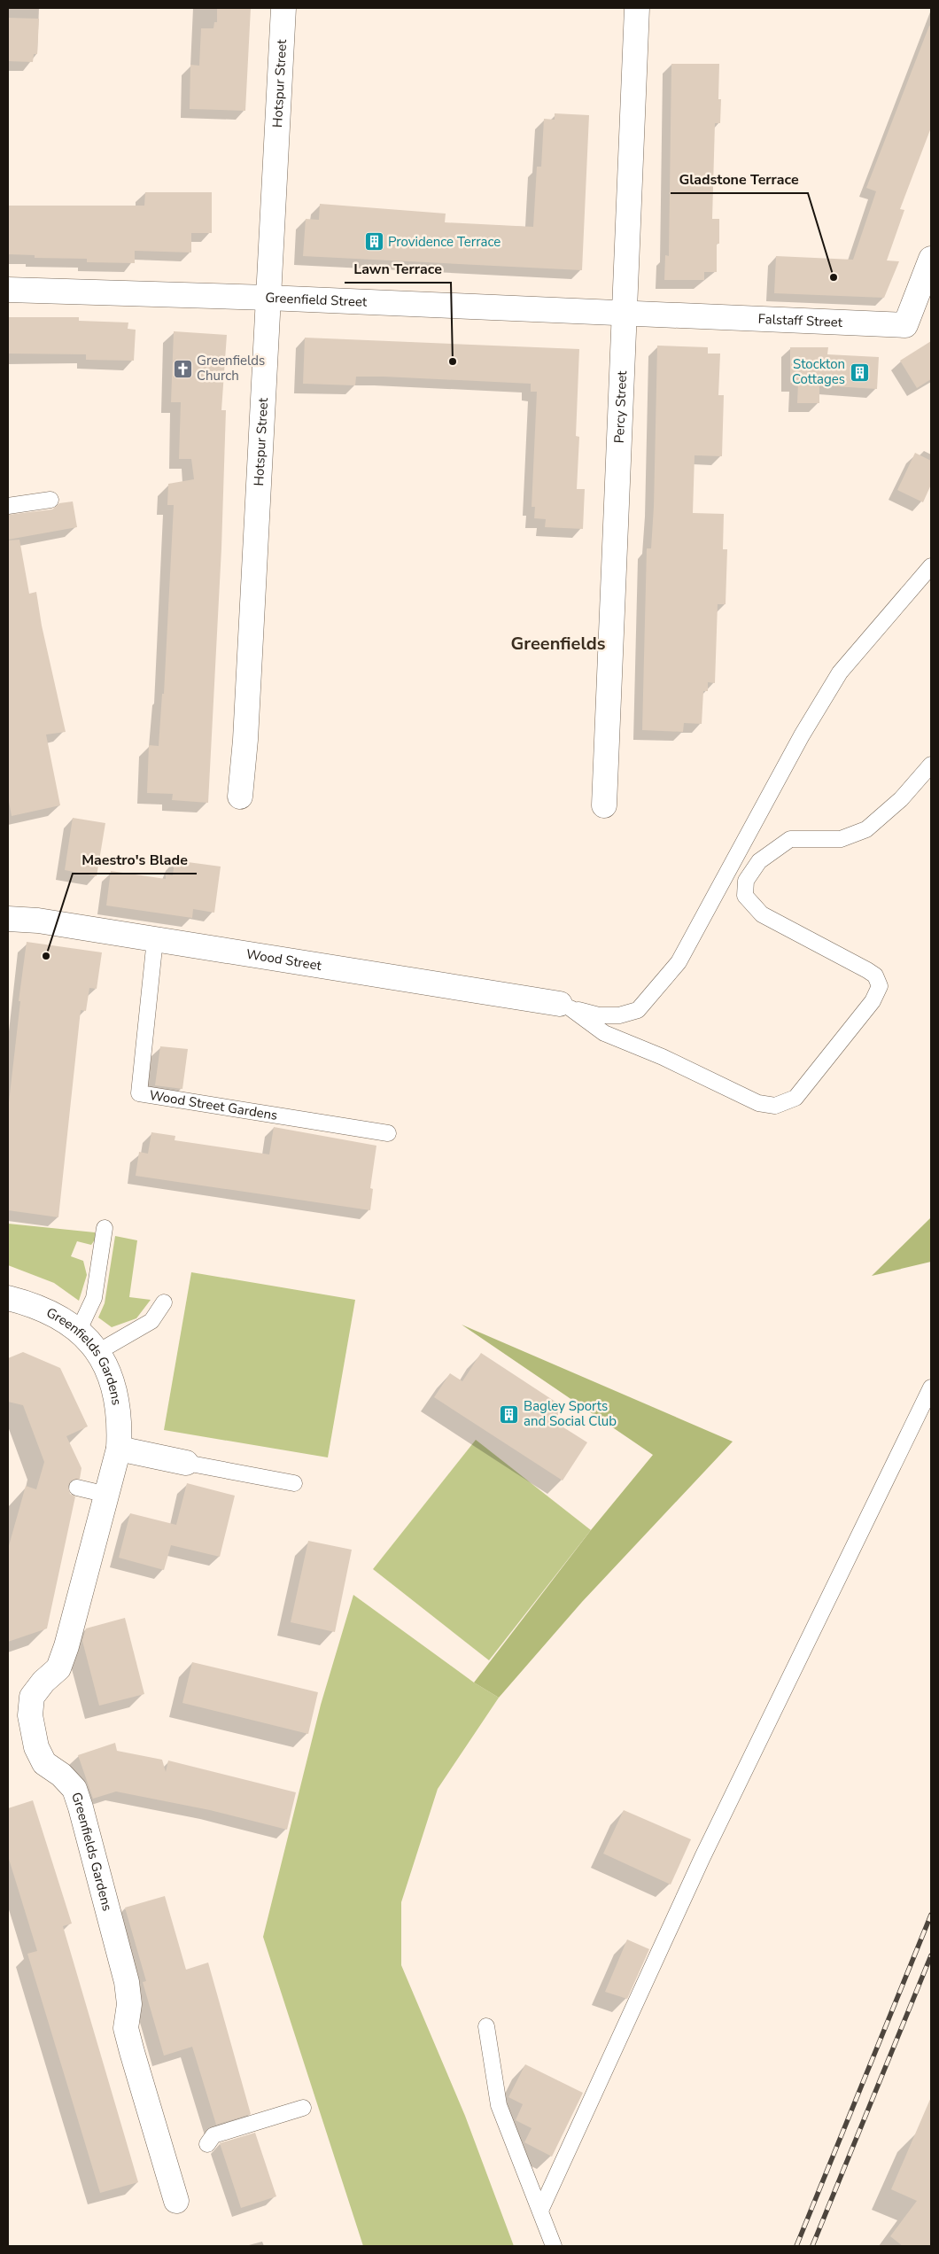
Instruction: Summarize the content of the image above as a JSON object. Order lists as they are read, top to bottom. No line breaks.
{"streets":{"street":["Hotspur Street","Greenfield Street","Falstaff Street","Percy Street","Wood Street","Greenfields Gardens"],"lane":["Wood Street Gardens"]},"crossings":[["Hotspur Street","Greenfield Street"],["Greenfield Street","Falstaff Street"],["Greenfield Street","Percy Street"],["Falstaff Street","Percy Street"],["Wood Street","Wood Street Gardens"]],"districts":["Greenfields"],"places":{"building":["Providence Terrace","Stockton Cottages","Bagley Sports and Social Club"],"other":["Gladstone Terrace","Lawn Terrace","Maestro's Blade"],"church":["Greenfields Church"]}}
